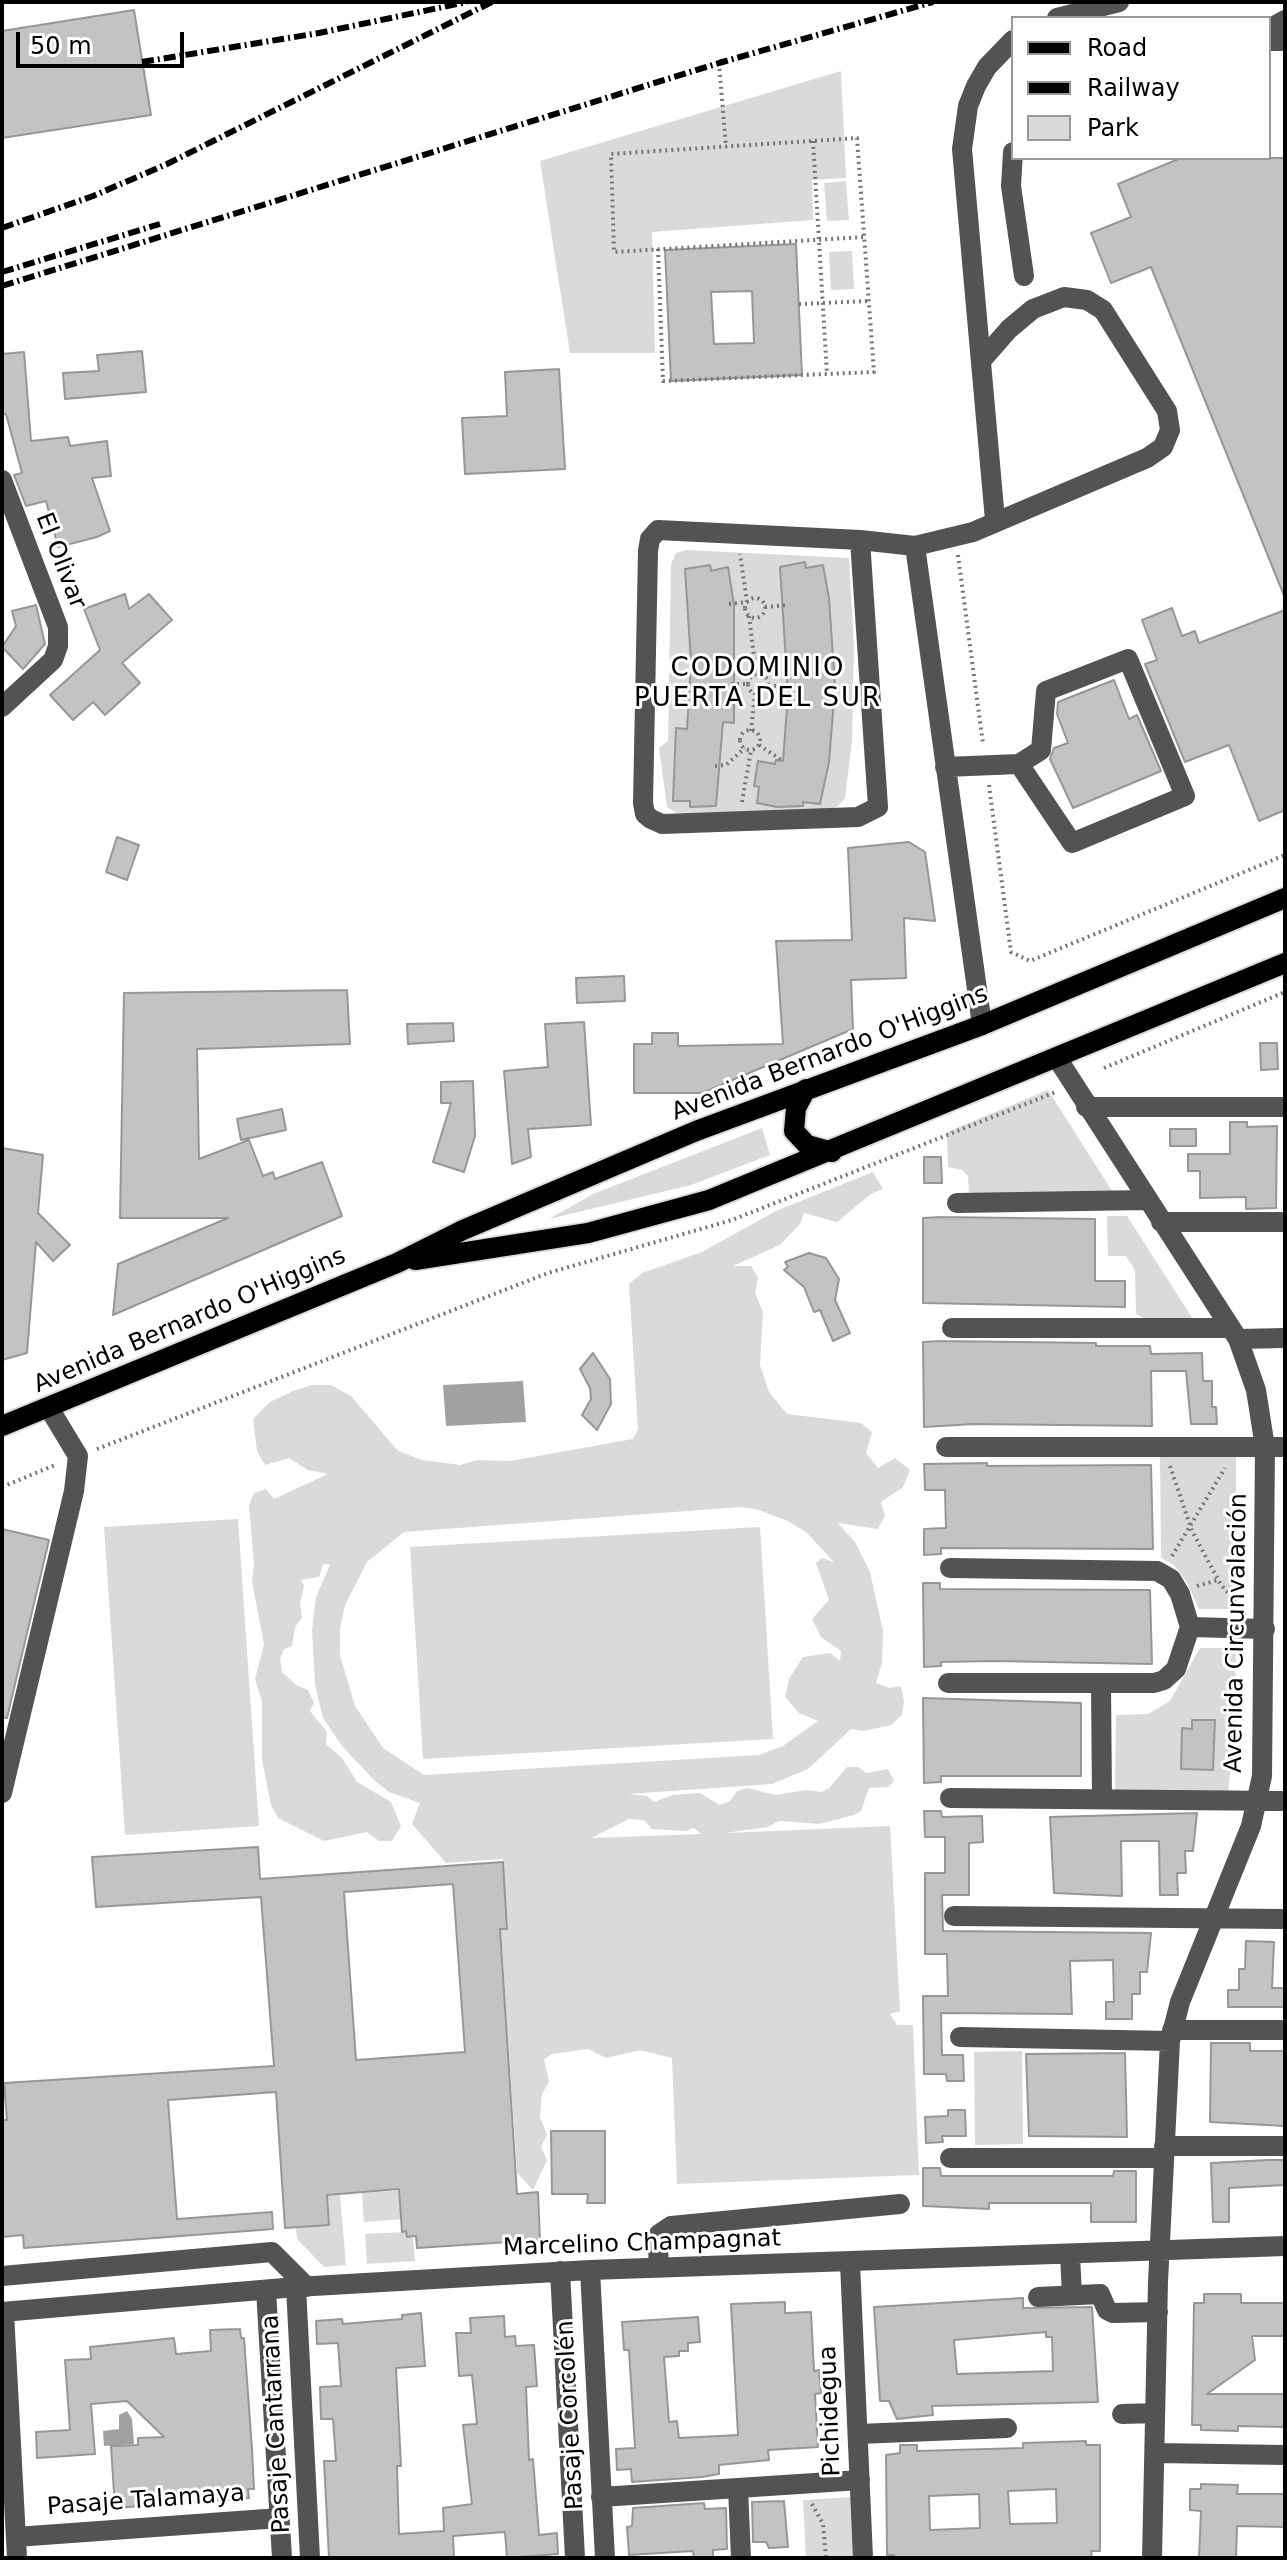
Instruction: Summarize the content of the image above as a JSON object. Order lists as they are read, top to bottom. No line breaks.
{"streets":{"main road":["Avenida Bernardo O'Higgins"],"street":["El Olivar","Avenida Circunvalación","Marcelino Champagnat","Pichidegua","Pasaje Corcolén","Pasaje Cantarrana","Pasaje Talamaya"]},"crossings":[["Avenida Bernardo O'Higgins","Avenida Circunvalación"],["Avenida Circunvalación","Marcelino Champagnat"],["Marcelino Champagnat","Pichidegua"],["Marcelino Champagnat","Pasaje Corcolén"],["Marcelino Champagnat","Pasaje Cantarrana"],["Pasaje Cantarrana","Pasaje Talamaya"]],"districts":["CODOMINIO PUERTA DEL SUR"],"legend":["Road","Railway","Park"],"scale_bar":"50 m"}
